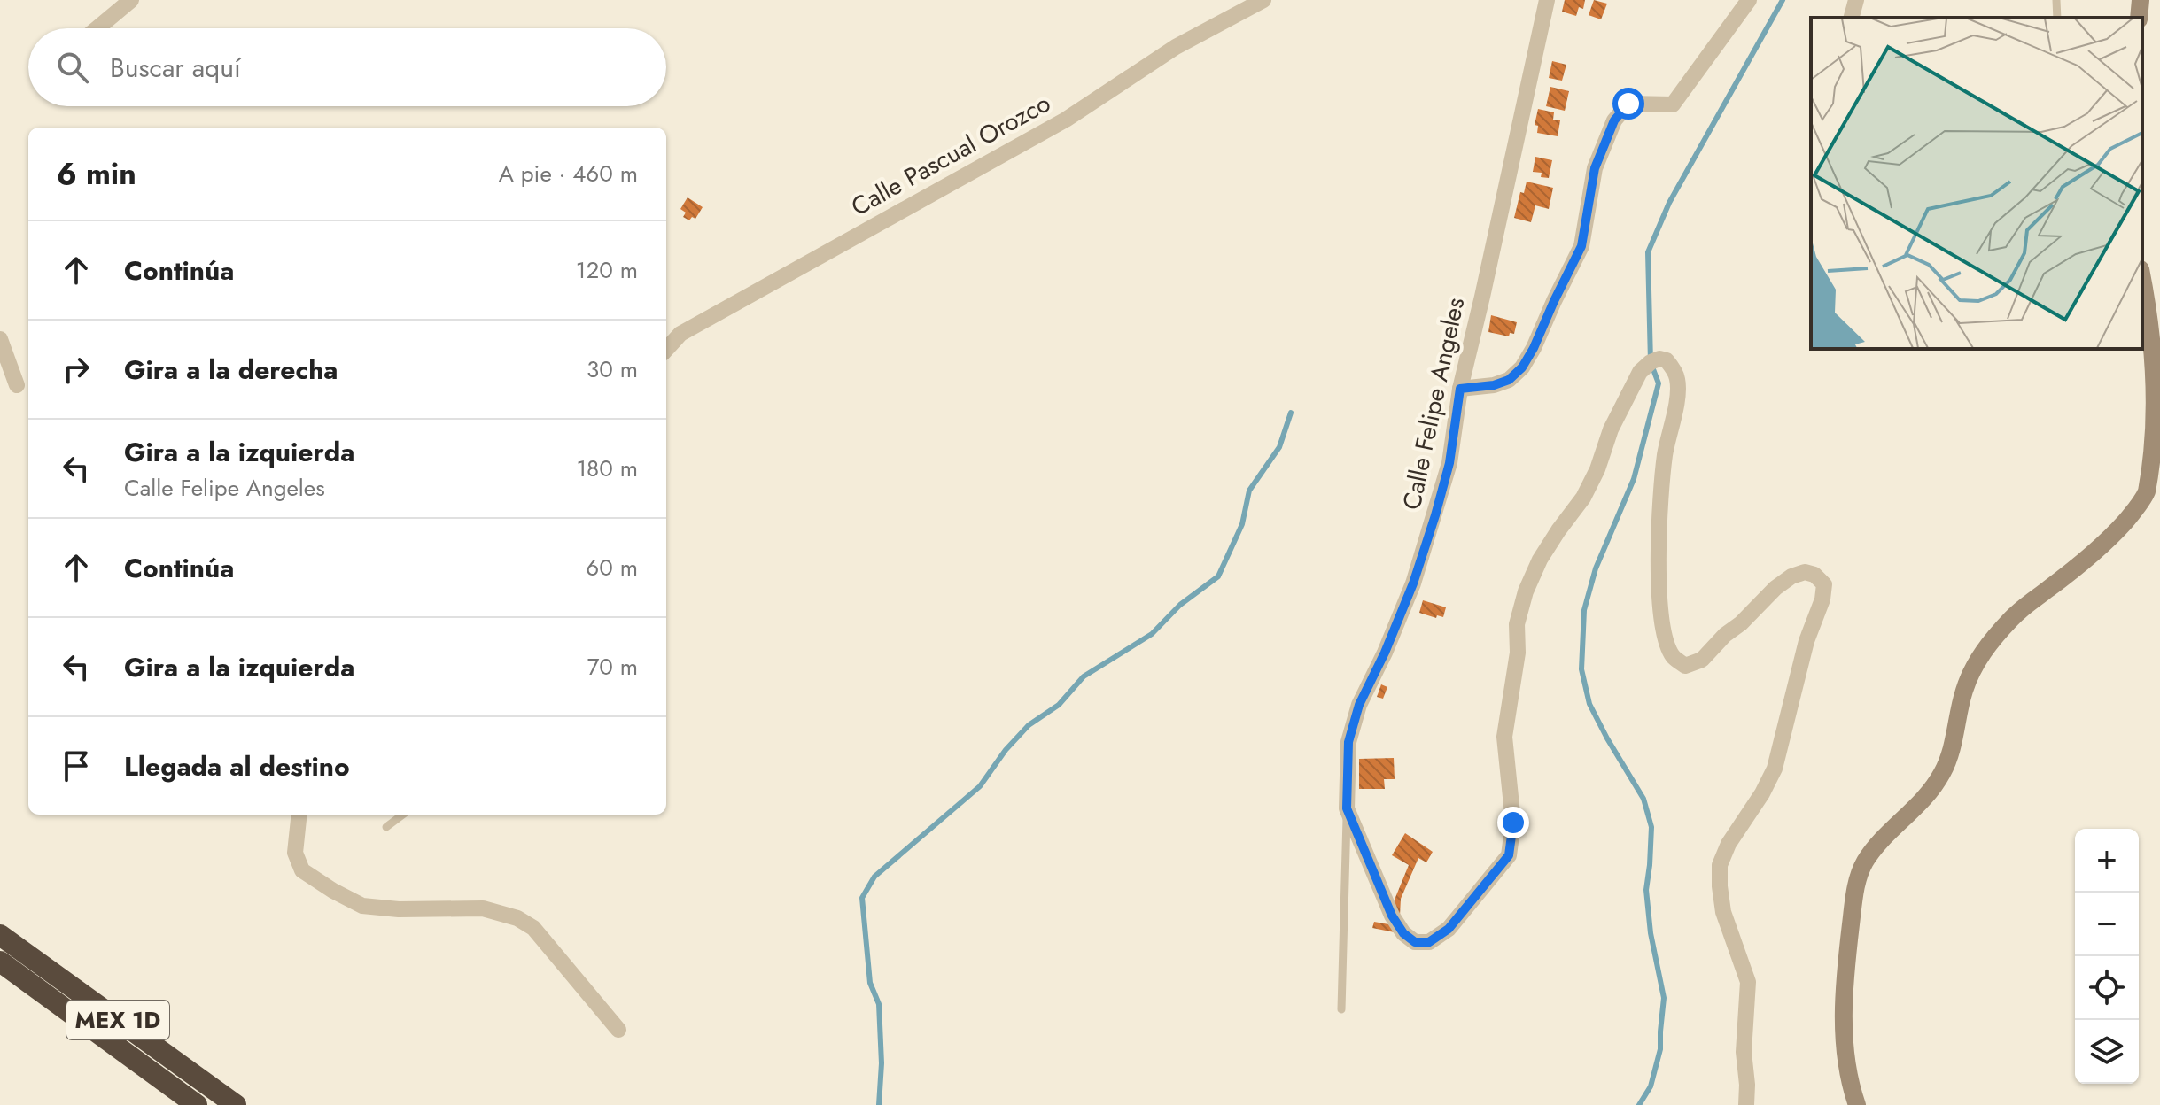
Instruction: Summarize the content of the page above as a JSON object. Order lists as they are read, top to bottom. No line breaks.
{"streets":{"highway":["MEX 1D"],"street":["Calle Pascual Orozco","Calle Felipe Angeles"]},"page":{"search":"Buscar aquí","heading":["6 min","A pie · 460 m"],"list":[["Continúa","120 m"],["Gira a la derecha","30 m"],["Gira a la izquierda","Calle Felipe Angeles","180 m"],["Continúa","60 m"],["Gira a la izquierda","70 m"],"Llegada al destino"],"map_buttons":["+","−"]}}
